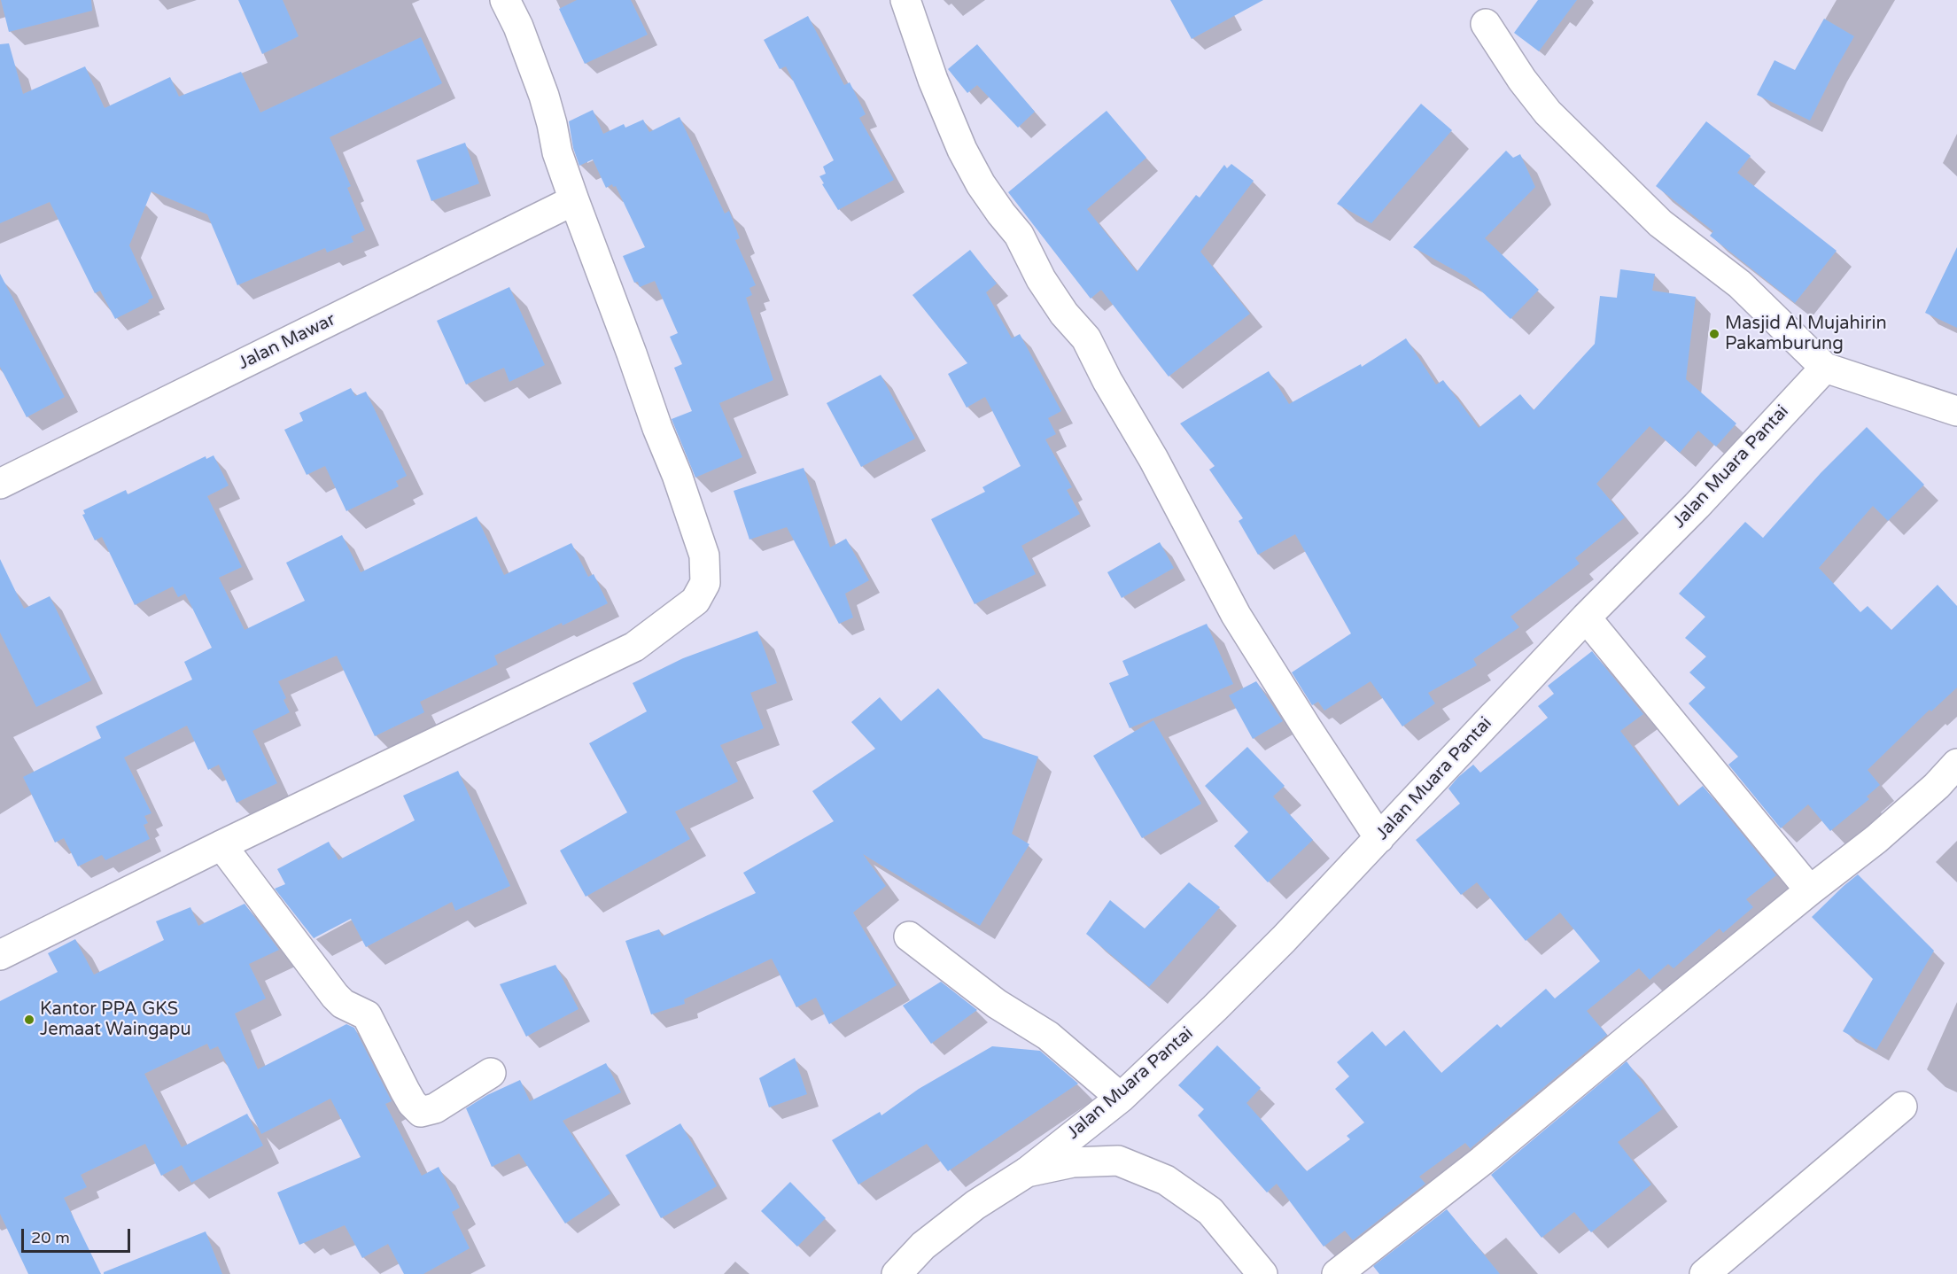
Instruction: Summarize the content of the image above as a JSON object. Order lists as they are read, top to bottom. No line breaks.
{"streets":{"main road":["Jalan Mawar","Jalan Muara Pantai"]},"places":["Masjid Al Mujahirin Pakamburung","Kantor PPA GKS Jemaat Waingapu"],"scale_bar":"20 m"}
